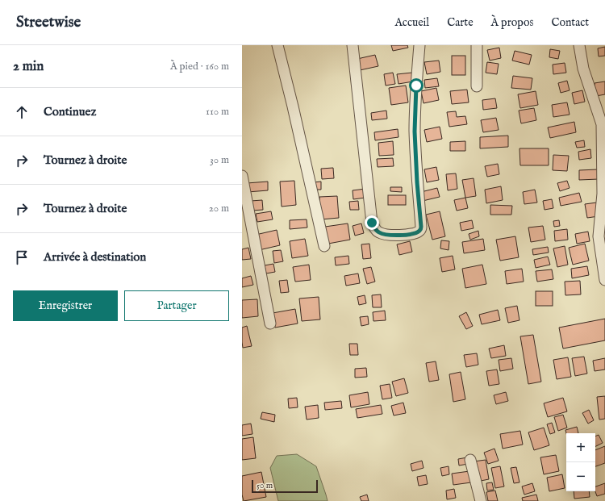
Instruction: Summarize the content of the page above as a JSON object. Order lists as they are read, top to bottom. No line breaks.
{"scale_bar":"50 m","page":{"header":"Streetwise","nav":["Accueil","Carte","À propos","Contact"],"heading":["2 min","À pied · 160 m"],"list":[["Continuez","110 m"],["Tournez à droite","30 m"],["Tournez à droite","20 m"],"Arrivée à destination"],"buttons":["Enregistrer","Partager"],"map_buttons":["+","−"],"scale":"50 m"}}
